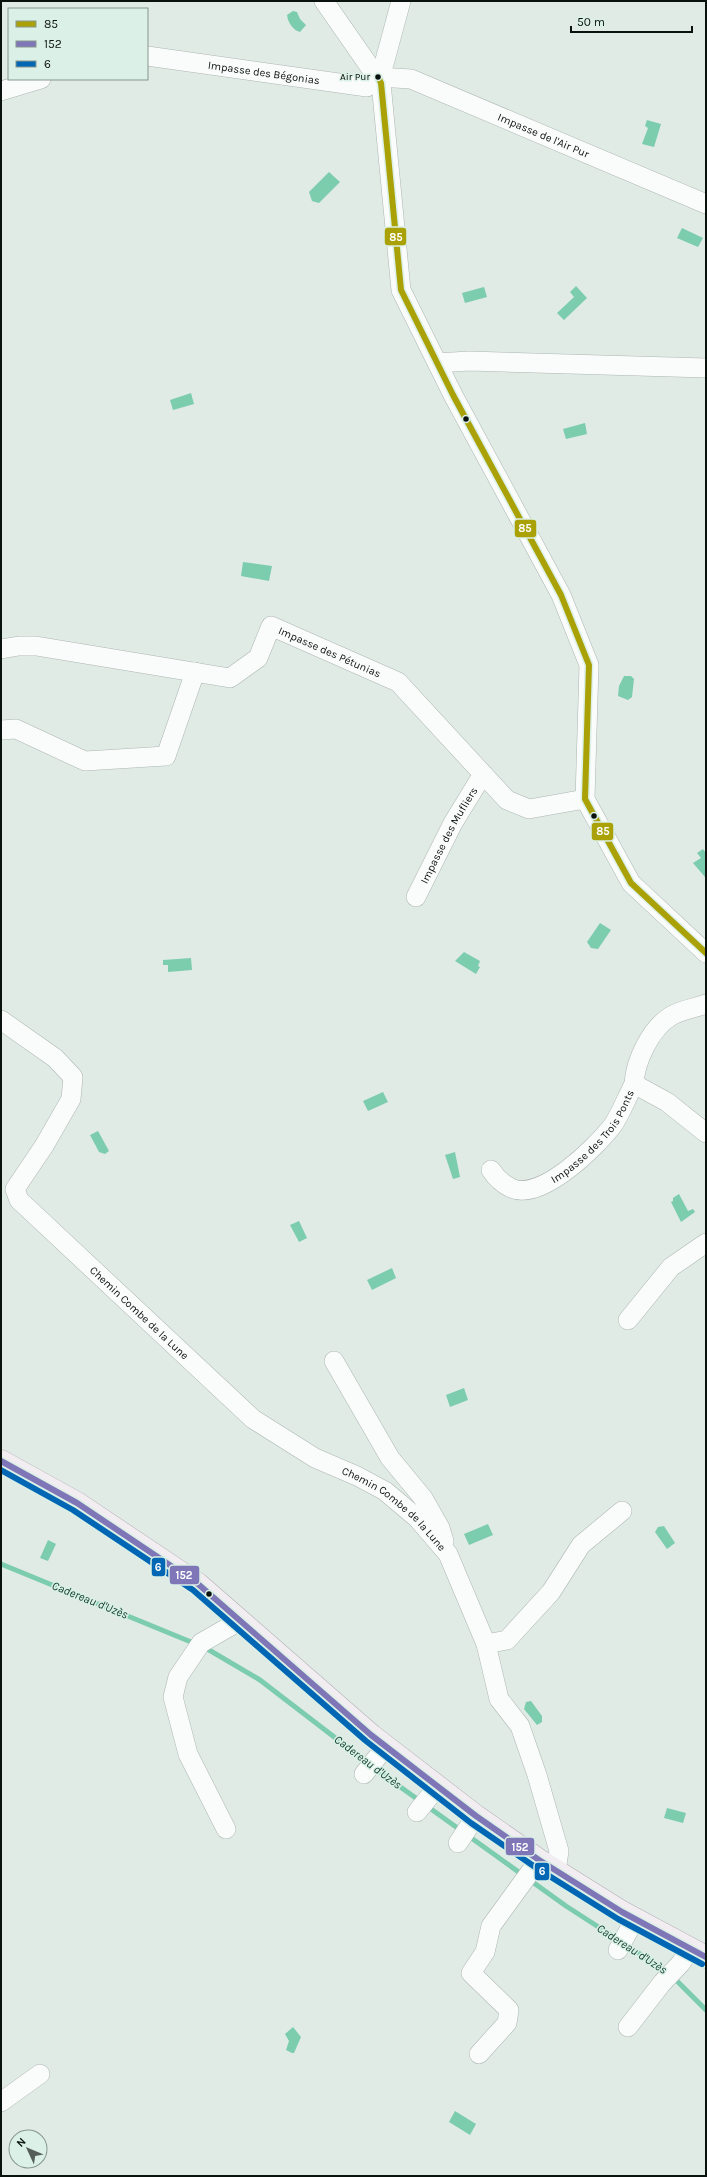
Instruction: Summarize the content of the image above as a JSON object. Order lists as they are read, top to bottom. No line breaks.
{"streets":{"street":["Impasse des Bégonias","Impasse de l'Air Pur","Impasse des Pétunias","Impasse des Mufliers","Impasse des Trois Ponts","Chemin Combe de la Lune"]},"crossings":[["Impasse des Bégonias","Impasse de l'Air Pur"],["Impasse des Pétunias","Impasse des Mufliers"]],"water":["Cadereau d'Uzès"],"places":["Air Pur"],"lines":["transit line 85","transit line 152","transit line 6"],"legend":["85","152","6"],"scale_bar":"50 m","north":"top left"}
